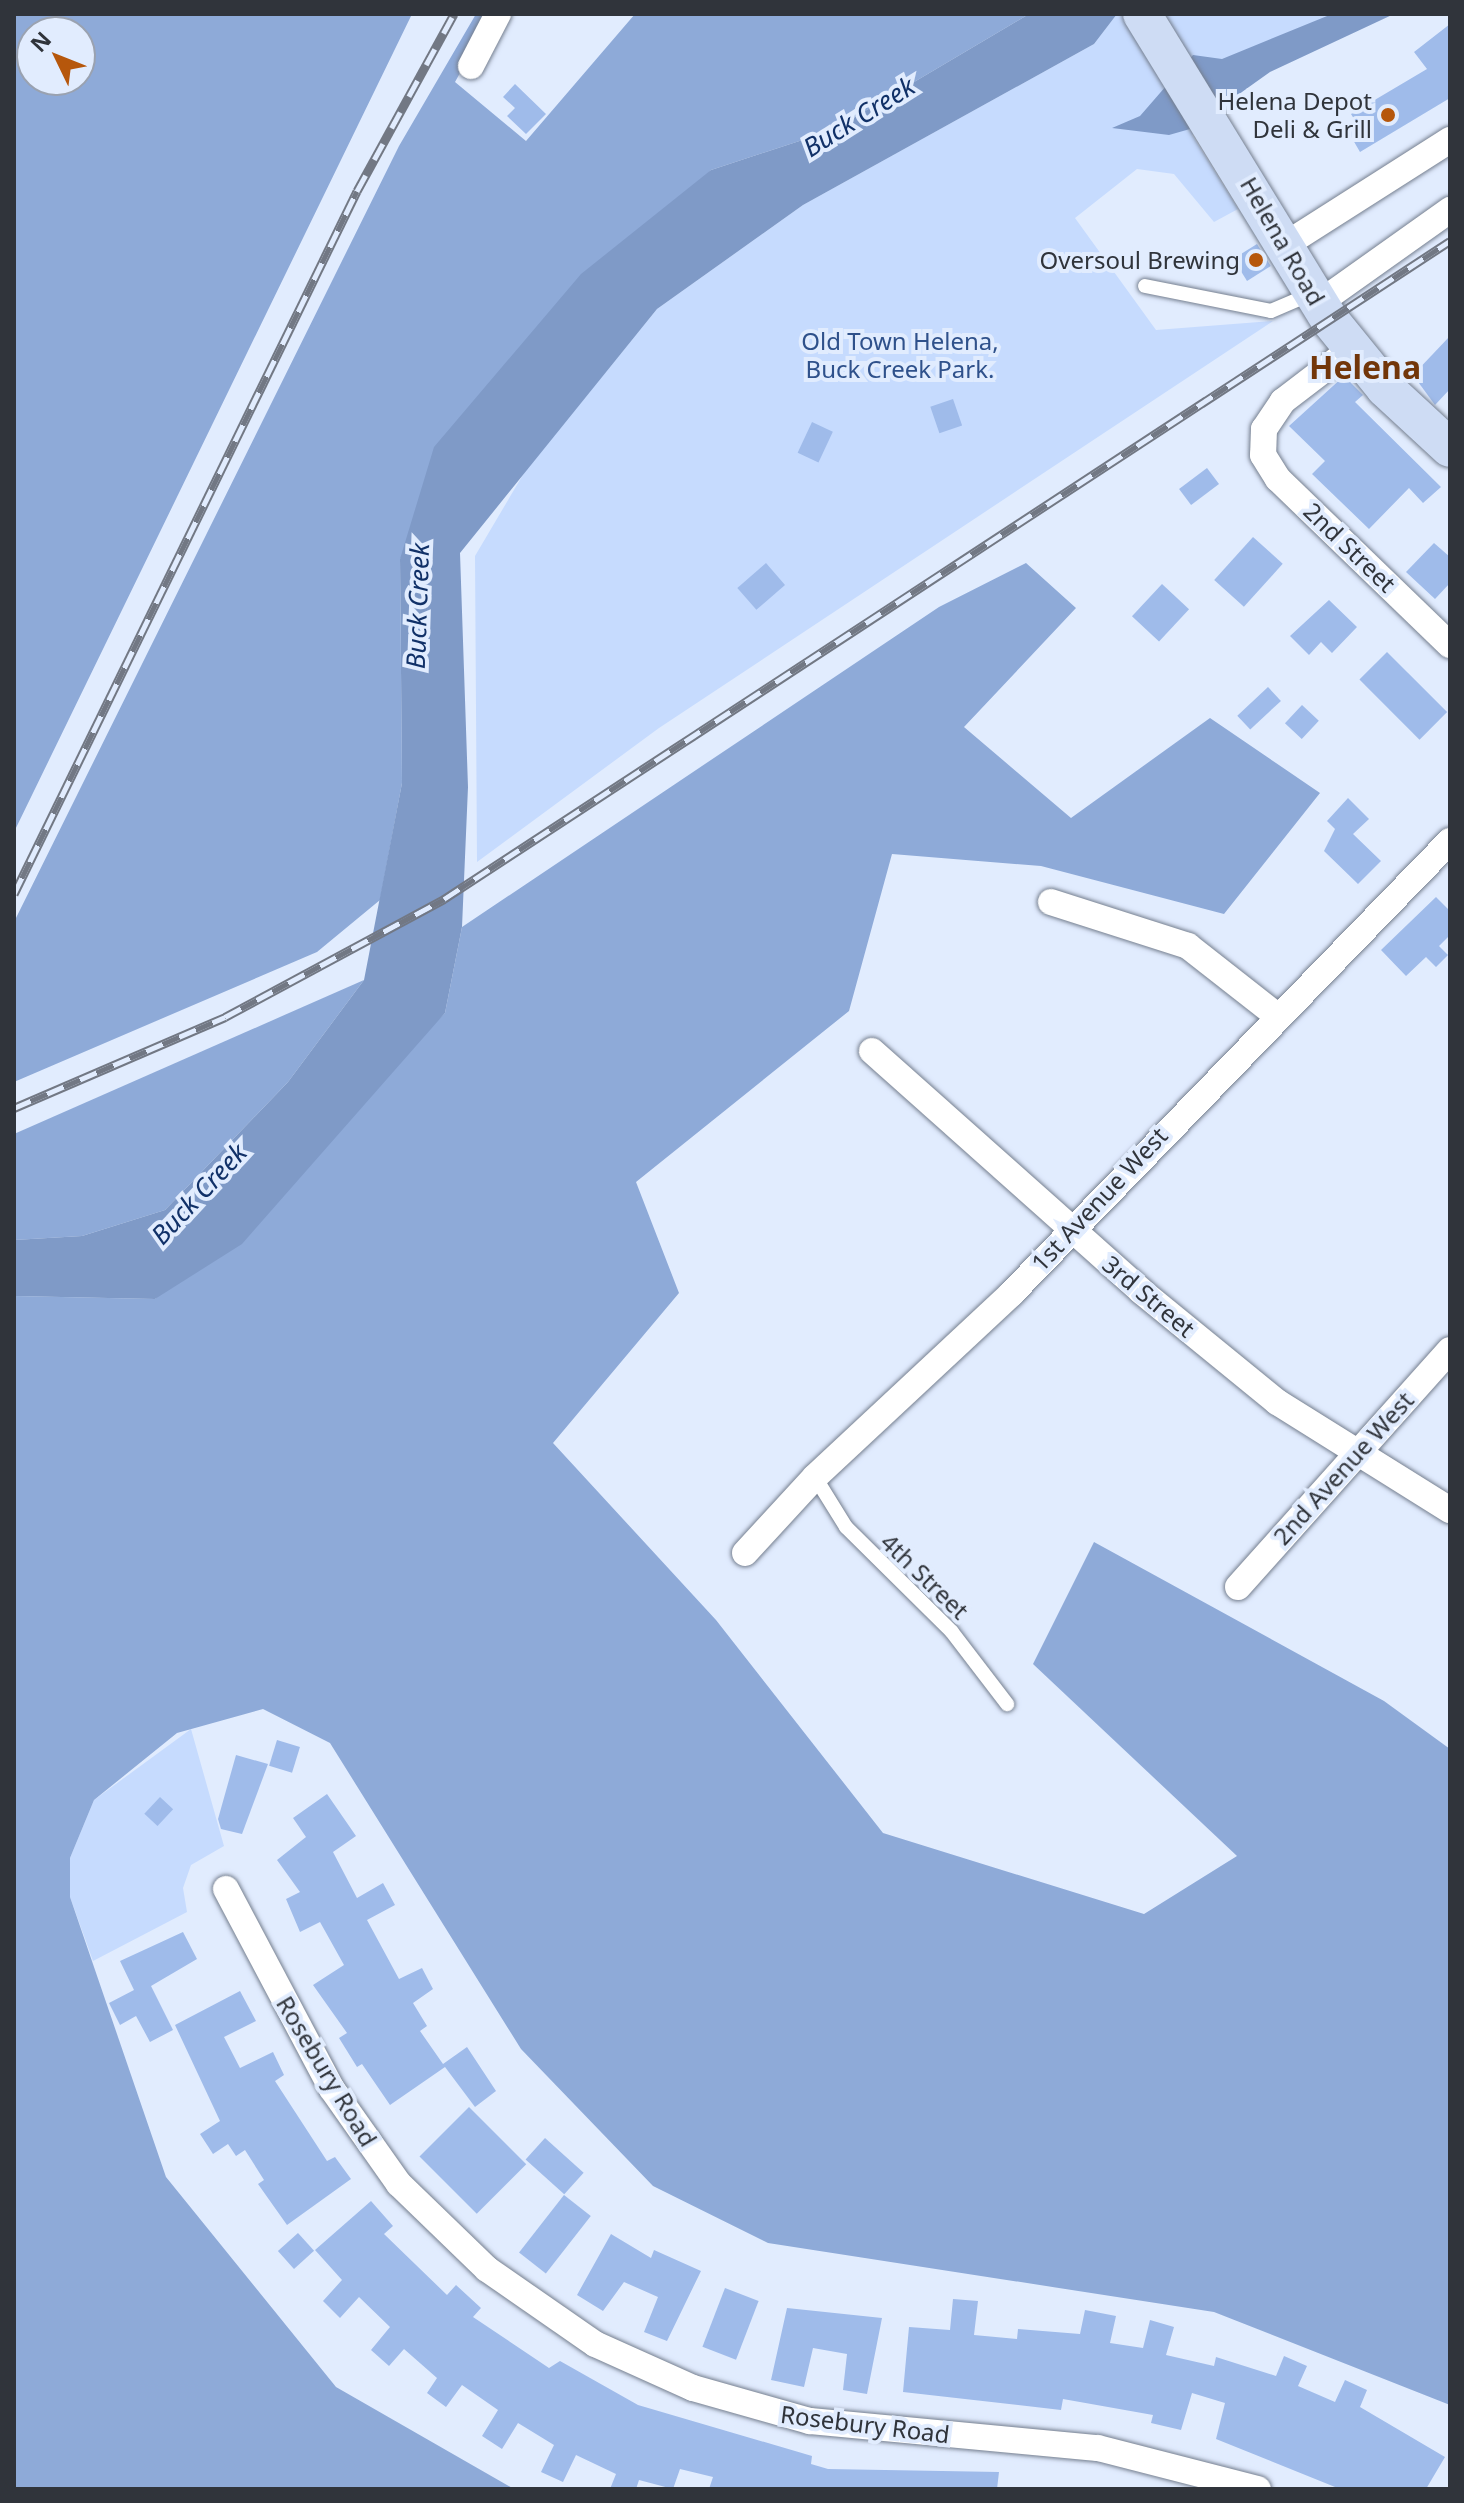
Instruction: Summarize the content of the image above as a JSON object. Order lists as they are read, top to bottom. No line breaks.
{"streets":{"main road":["Helena Road"],"street":["2nd Street","1st Avenue West","3rd Street","2nd Avenue West","Rosebury Road"],"lane":["4th Street"]},"crossings":[["Helena Road","2nd Street"],["1st Avenue West","3rd Street"],["1st Avenue West","4th Street"],["3rd Street","2nd Avenue West"]],"districts":["Helena"],"water":["Buck Creek"],"parks":["Old Town Helena, Buck Creek Park."],"places":["Helena Depot Deli & Grill","Oversoul Brewing"],"north":"top left"}
